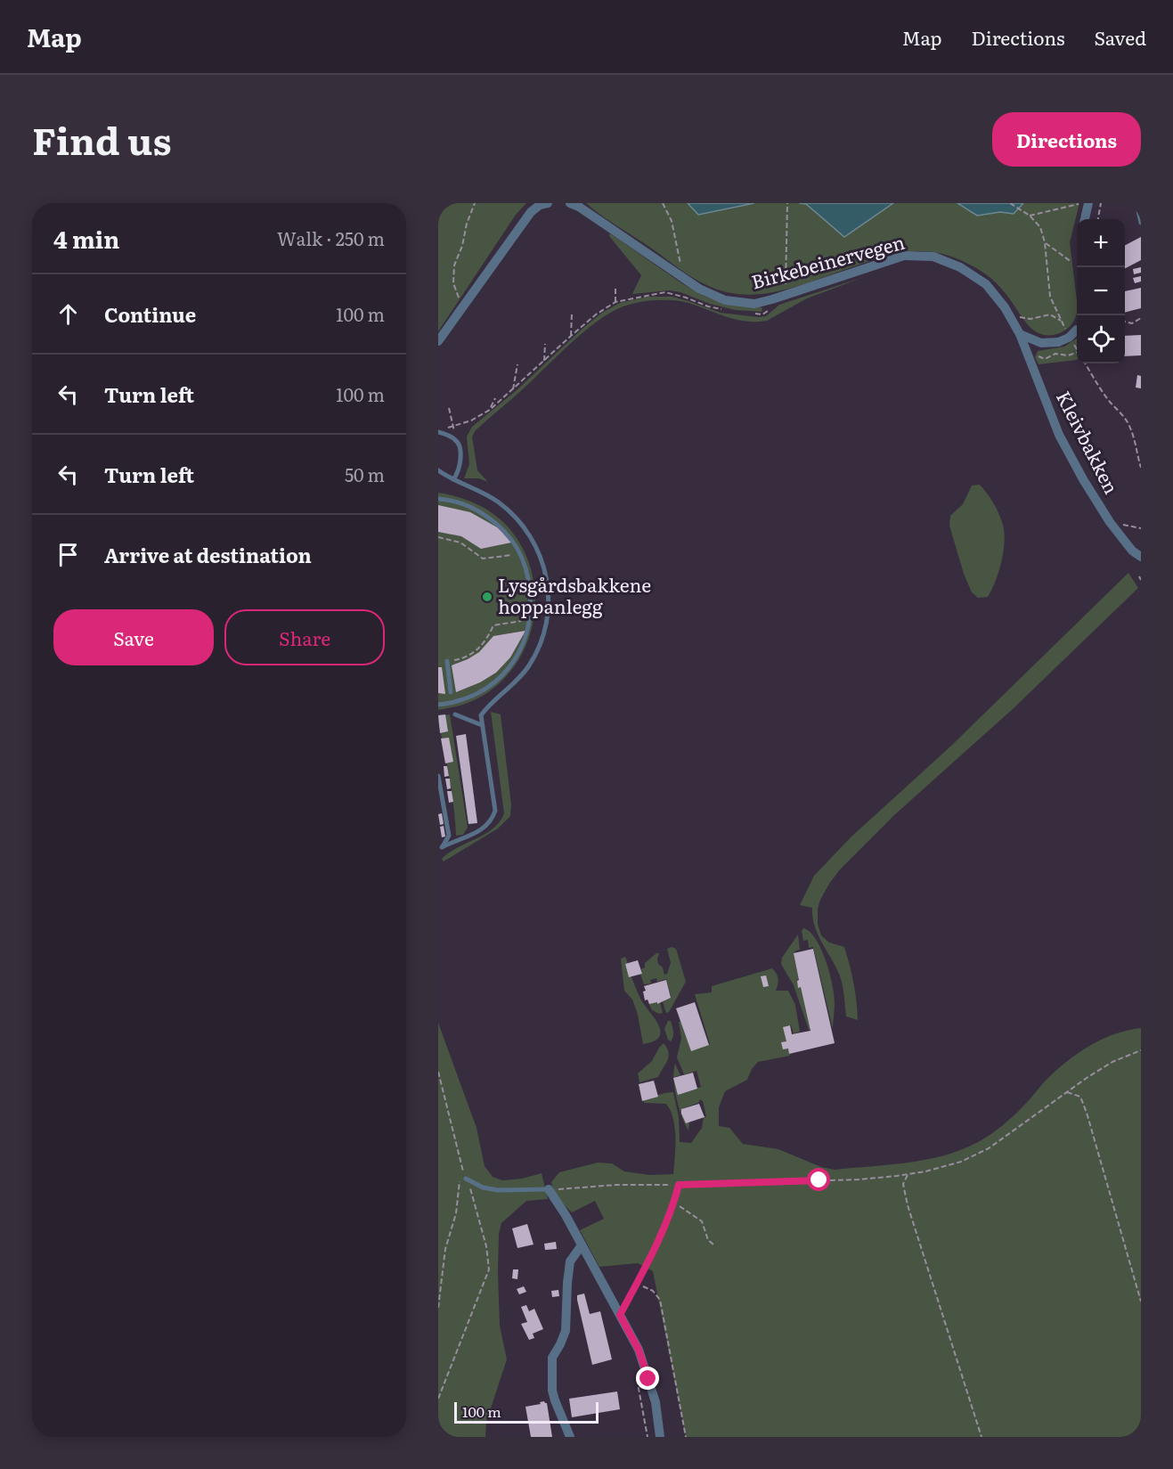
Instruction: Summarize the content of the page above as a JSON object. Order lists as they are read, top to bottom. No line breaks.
{"streets":{"street":["Birkebeinervegen","Kleivbakken"]},"crossings":[["Birkebeinervegen","Kleivbakken"]],"places":["Lysgårdsbakkene hoppanlegg"],"scale_bar":"100 m","page":{"header":"Map","nav":["Map","Directions","Saved"],"title":"Find us","buttons":["Directions",["Save","Share"]],"heading":["4 min","Walk · 250 m"],"map_buttons":["+","−"],"list":[["Continue","100 m"],["Turn left","100 m"],["Turn left","50 m"],"Arrive at destination"],"scale":"100 m"}}
